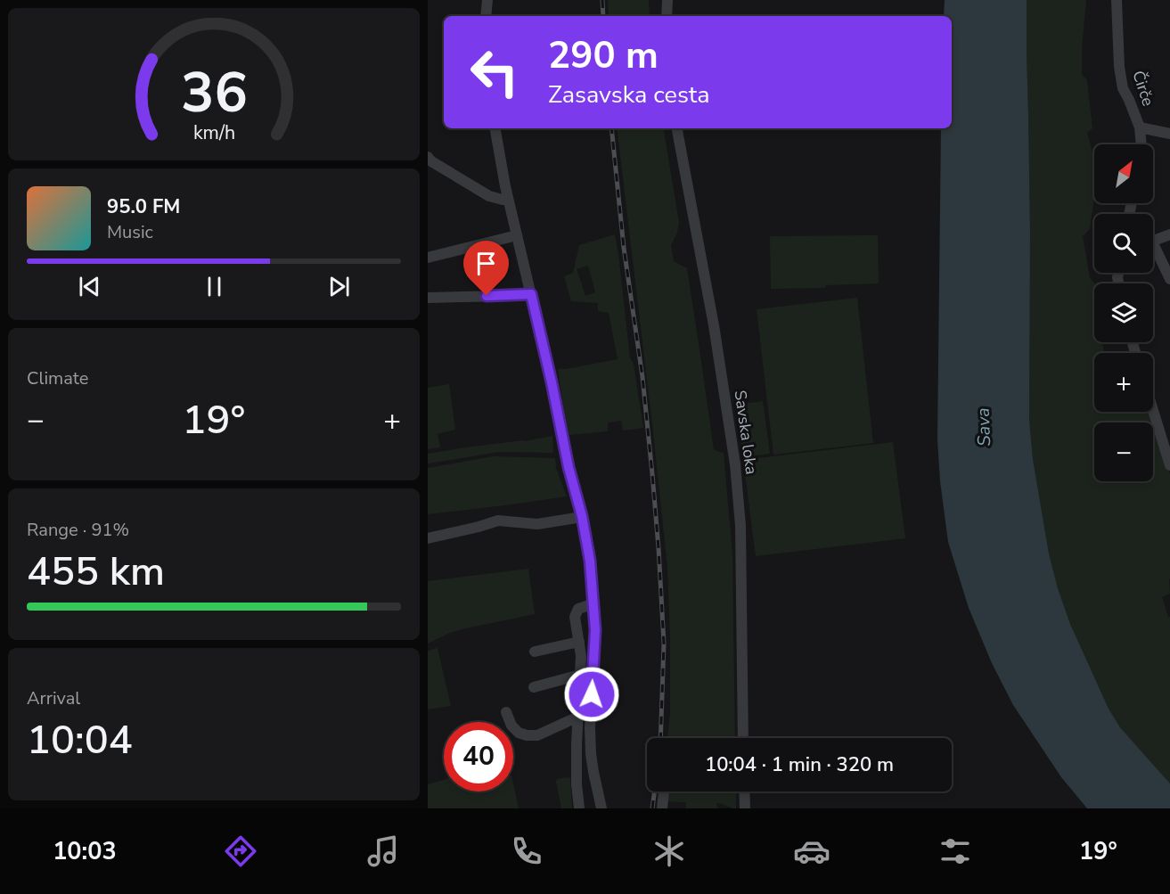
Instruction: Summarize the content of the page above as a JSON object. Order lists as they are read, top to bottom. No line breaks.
{"streets":{"street":["Čirče","Savska loka"]},"water":["Sava"],"north":"top right","page":{"turn":["290 m","Zasavska cesta"],"map_buttons":["+","−"],"song":["95.0 FM","Music"],"tile":["Climate",["Range · 91%","455 km"],["Arrival","10:04"]],"heat":["−","19°","+"],"limit":"40","trip":"10:04 · 1 min · 320 m","tabs":["10:03","19°"],"gauge":["36","km/h"]}}
